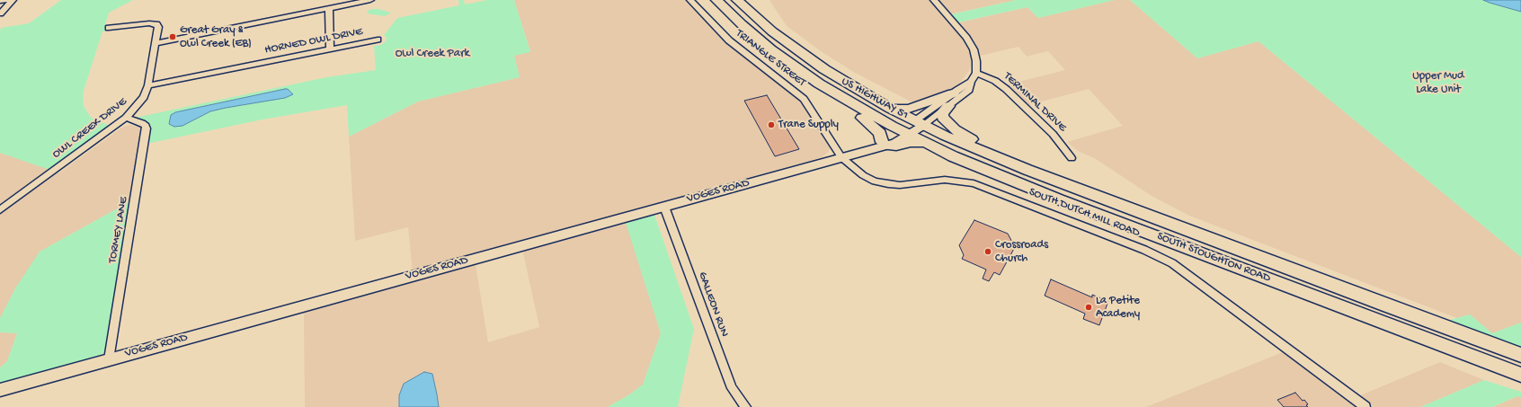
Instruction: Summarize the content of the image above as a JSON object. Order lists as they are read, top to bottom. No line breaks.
{"streets":{"main road":["US HIGHWAY 51","SOUTH STOUGHTON ROAD"],"street":["HORNED OWL DRIVE","TRIANGLE STREET","TERMINAL DRIVE","OWL CREEK DRIVE","VOGES ROAD","SOUTH DUTCH MILL ROAD","TORMEY LANE","GALLEON RUN"]},"crossings":[["HORNED OWL DRIVE","OWL CREEK DRIVE"],["TRIANGLE STREET","VOGES ROAD"],["TRIANGLE STREET","SOUTH DUTCH MILL ROAD"],["US HIGHWAY 51","VOGES ROAD"],["US HIGHWAY 51","SOUTH STOUGHTON ROAD"],["OWL CREEK DRIVE","TORMEY LANE"],["VOGES ROAD","SOUTH DUTCH MILL ROAD"],["VOGES ROAD","TORMEY LANE"],["VOGES ROAD","SOUTH STOUGHTON ROAD"],["VOGES ROAD","GALLEON RUN"]],"parks":["Owl Creek Park","Upper Mud Lake Unit"],"places":["Great Gray & Owl Creek (EB)","Trane Supply","Crossroads Church","La Petite Academy"]}
